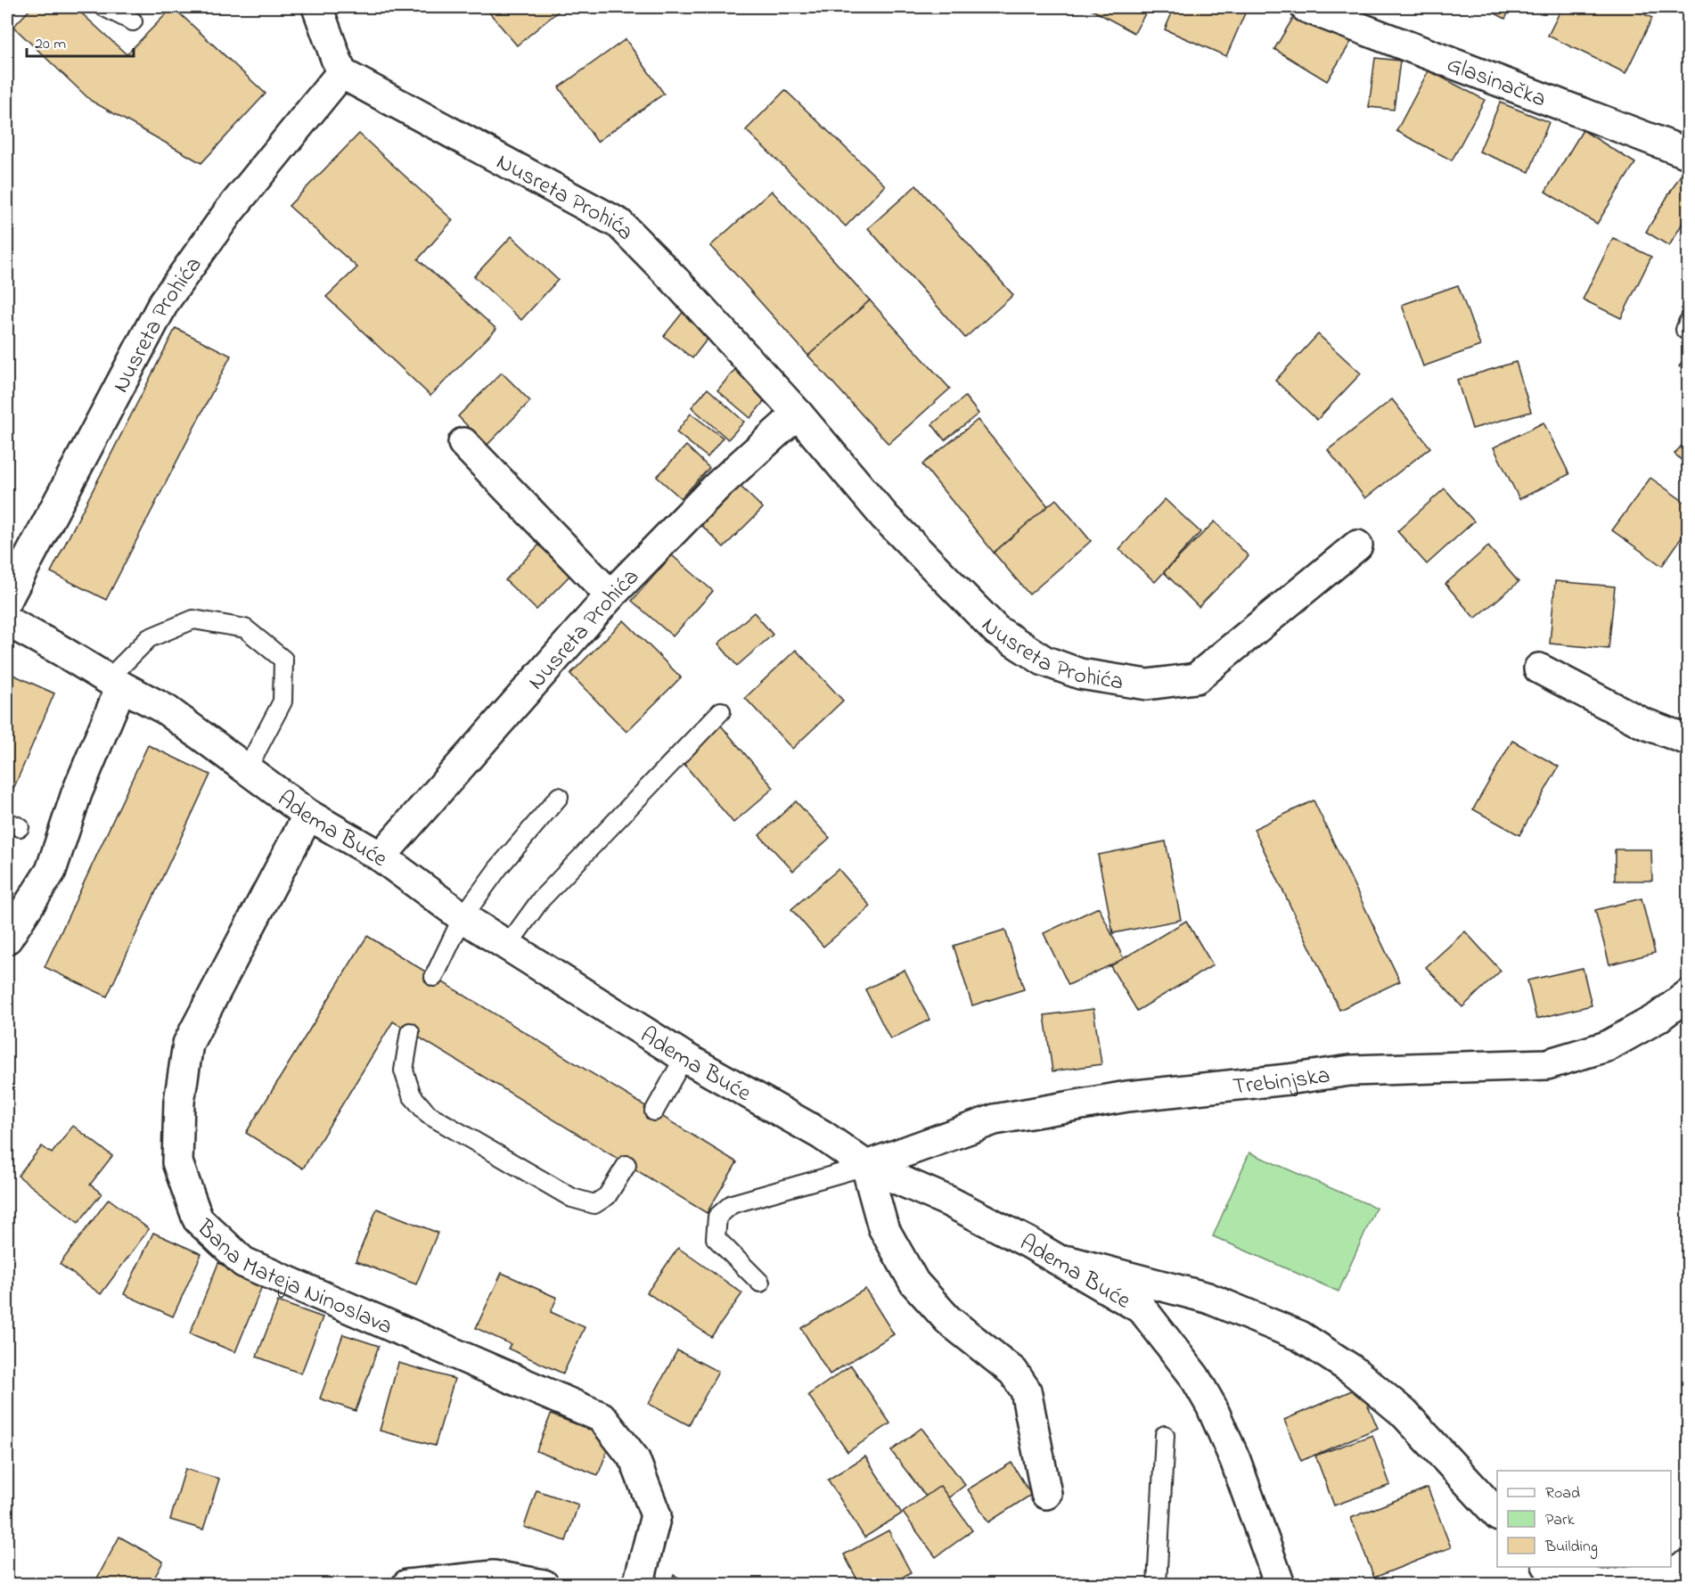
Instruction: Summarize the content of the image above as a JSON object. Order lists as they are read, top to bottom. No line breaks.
{"streets":{"street":["Glasinačka","Nusreta Prohića","Adema Buće","Trebinjska","Bana Mateja Ninoslava"]},"crossings":[["Nusreta Prohića","Adema Buće"],["Adema Buće","Trebinjska"],["Adema Buće","Bana Mateja Ninoslava"]],"legend":["Road","Park","Building"],"scale_bar":"20 m"}
